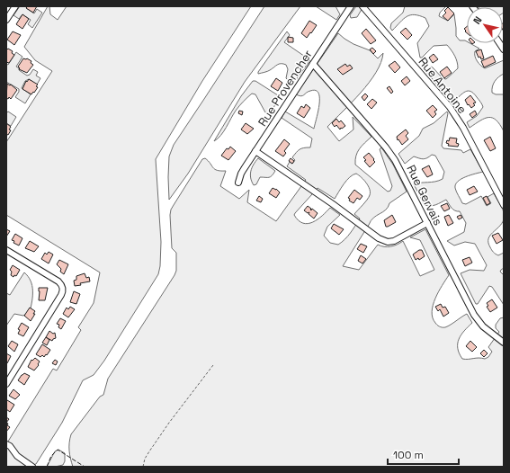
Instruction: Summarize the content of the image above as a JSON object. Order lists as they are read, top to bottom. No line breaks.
{"streets":{"street":["Rue Antoine","Rue Provencher","Rue Gervais"]},"crossings":[["Rue Provencher","Rue Gervais"]],"scale_bar":"100 m","north":"top left"}
